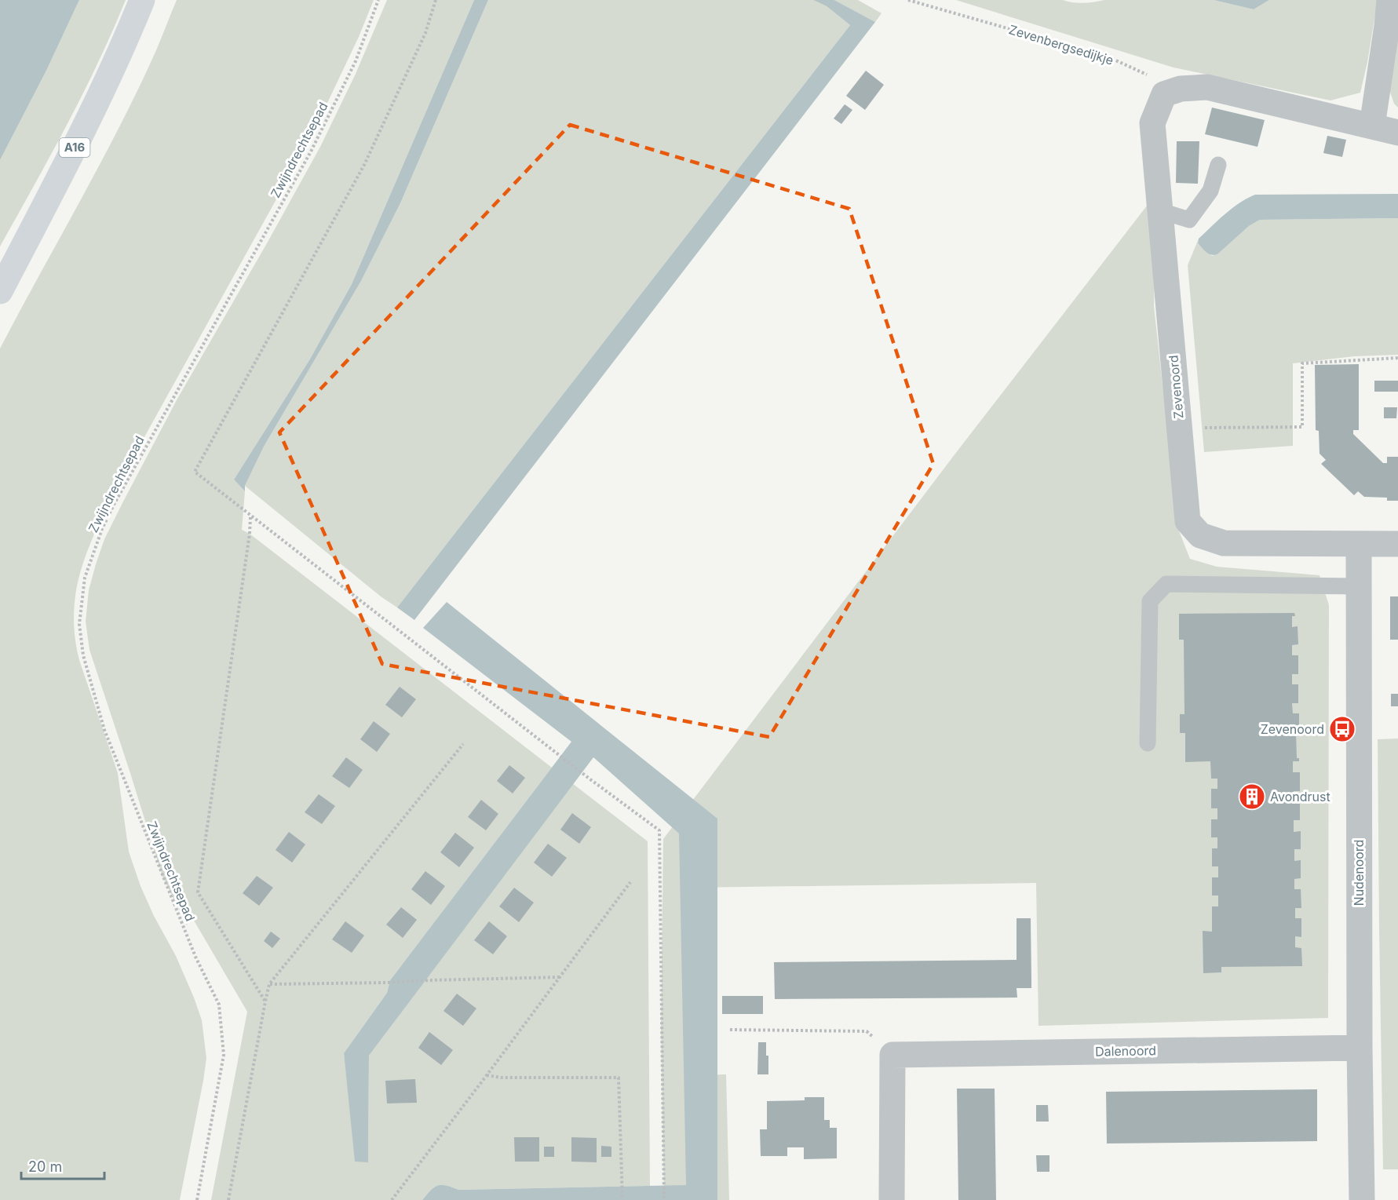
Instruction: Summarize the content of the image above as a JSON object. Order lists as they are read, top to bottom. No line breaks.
{"streets":{"highway":["A16"],"street":["Zevenoord","Nudenoord","Dalenoord"],"path":["Zevenbergsedijkje","Zwijndrechtsepad"]},"crossings":[["Zevenbergsedijkje","Zevenoord"],["Zevenoord","Nudenoord"],["Nudenoord","Dalenoord"]],"places":{"bus stop":["Zevenoord"],"building":["Avondrust"]},"scale_bar":"20 m"}
